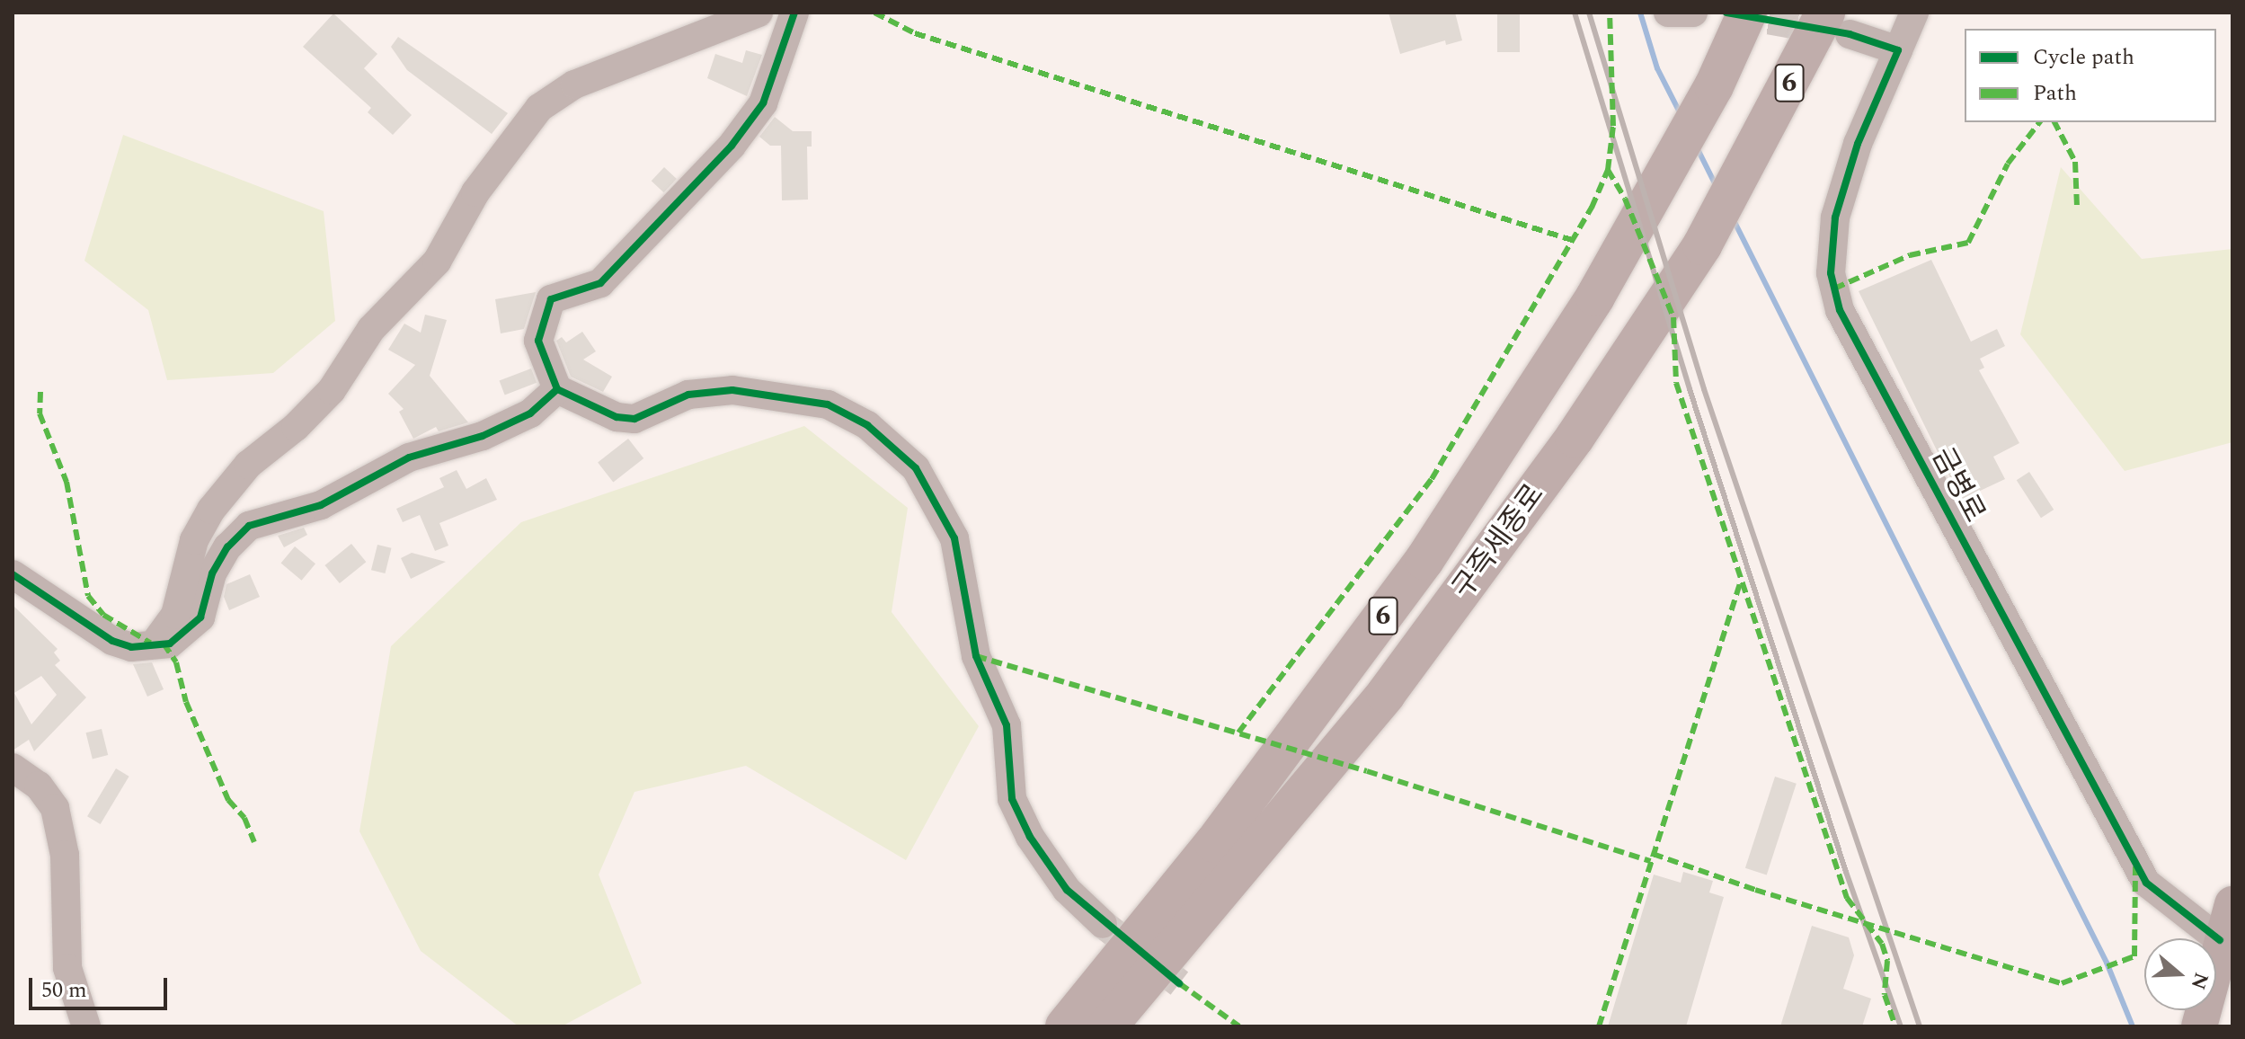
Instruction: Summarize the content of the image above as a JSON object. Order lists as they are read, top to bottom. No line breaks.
{"streets":{"highway":["6","구즉세종로"],"street":["금병로"]},"legend":["Cycle path","Path"],"scale_bar":"50 m","north":"right"}
